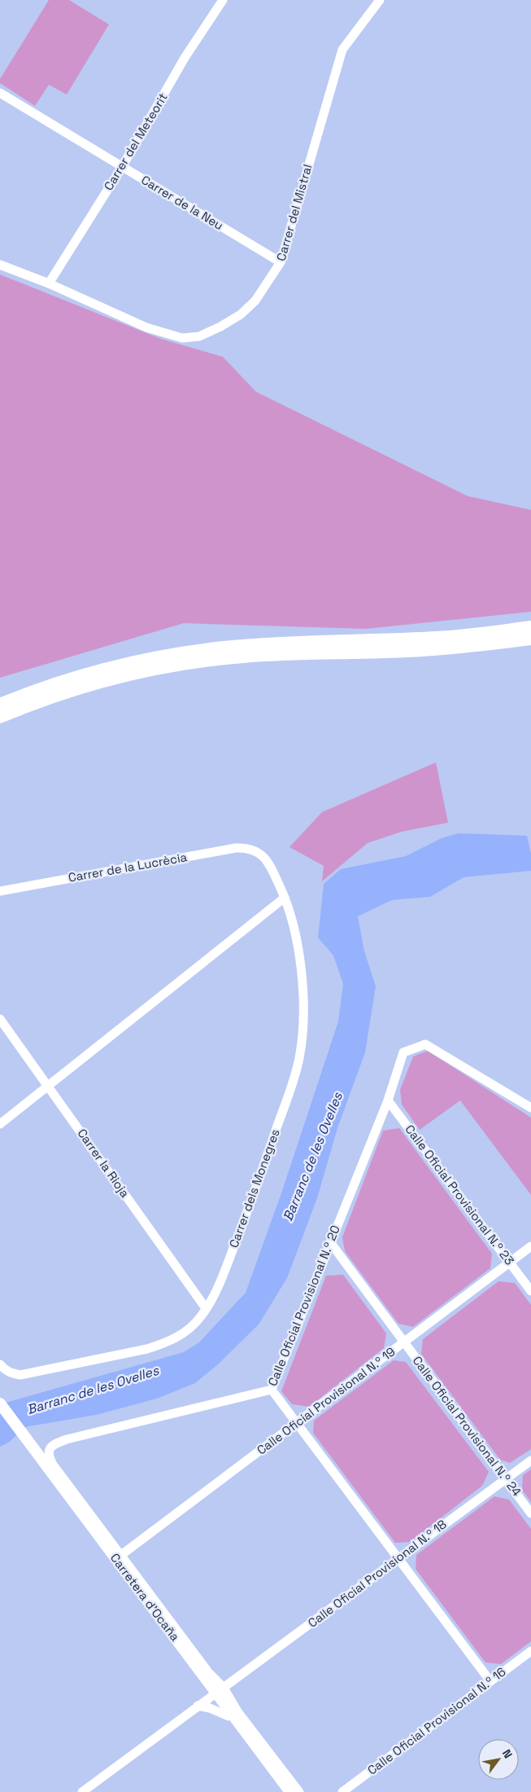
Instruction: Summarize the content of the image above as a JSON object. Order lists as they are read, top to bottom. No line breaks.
{"streets":{"main road":["Carretera d'Ocaña"],"street":["Carrer del Meteorit","Carrer de la Neu","Carrer del Mistral","Carrer de la Lucrècia","Carrer la Rioja","Carrer dels Monegres","Calle Oficial Provisional N.º 23","Calle Oficial Provisional N.º 20","Calle Oficial Provisional N.º 19","Calle Oficial Provisional N.º 24","Calle Oficial Provisional N.º 18","Calle Oficial Provisional N.º 16"]},"crossings":[["Carrer del Meteorit","Carrer de la Neu"],["Carrer del Meteorit","Carrer del Mistral"],["Carrer de la Neu","Carrer del Mistral"],["Carrer de la Lucrècia","Carrer dels Monegres"],["Carrer la Rioja","Carrer dels Monegres"],["Calle Oficial Provisional N.º 23","Calle Oficial Provisional N.º 20"],["Calle Oficial Provisional N.º 23","Calle Oficial Provisional N.º 19"],["Calle Oficial Provisional N.º 20","Calle Oficial Provisional N.º 24"],["Calle Oficial Provisional N.º 20","Carretera d'Ocaña"],["Calle Oficial Provisional N.º 19","Calle Oficial Provisional N.º 24"],["Calle Oficial Provisional N.º 19","Carretera d'Ocaña"],["Calle Oficial Provisional N.º 24","Calle Oficial Provisional N.º 18"],["Calle Oficial Provisional N.º 18","Carretera d'Ocaña"]],"water":["Barranc de les Ovelles"],"north":"top right"}
